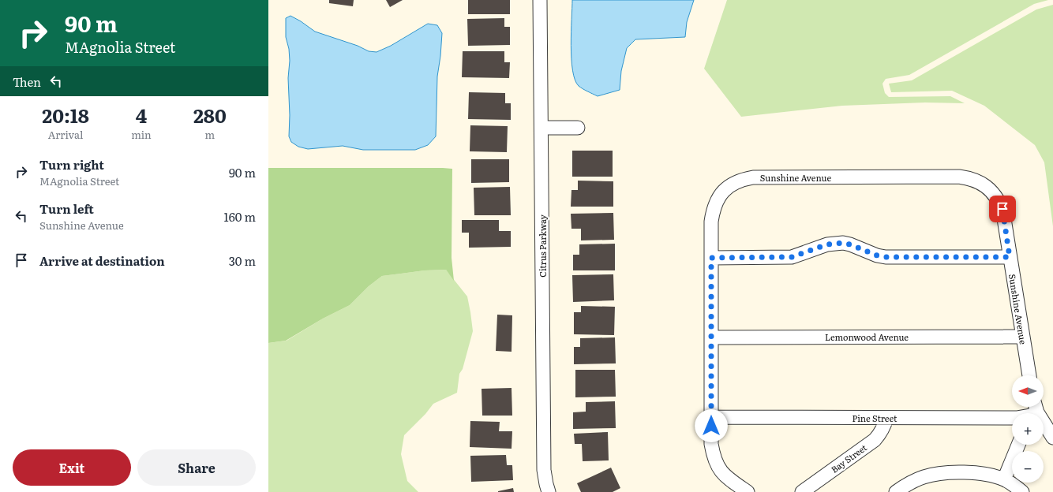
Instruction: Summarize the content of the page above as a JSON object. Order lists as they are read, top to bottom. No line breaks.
{"streets":{"street":["Sunshine Avenue","Citrus Parkway","Lemonwood Avenue","Pine Street","Bay Street"]},"crossings":[["Sunshine Avenue","Lemonwood Avenue"],["Sunshine Avenue","Pine Street"],["Pine Street","Bay Street"]],"north":"left","page":{"turn":["90 m","MAgnolia Street"],"then":"Then","eta":["20:18","Arrival","4","min","280","m"],"list":[{"name":"Turn right","note":"MAgnolia Street","value":"90 m"},{"name":"Turn left","note":"Sunshine Avenue","value":"160 m"},{"name":"Arrive at destination","value":"30 m"}],"map_buttons":["+","−"],"buttons":["Exit","Share"]}}
